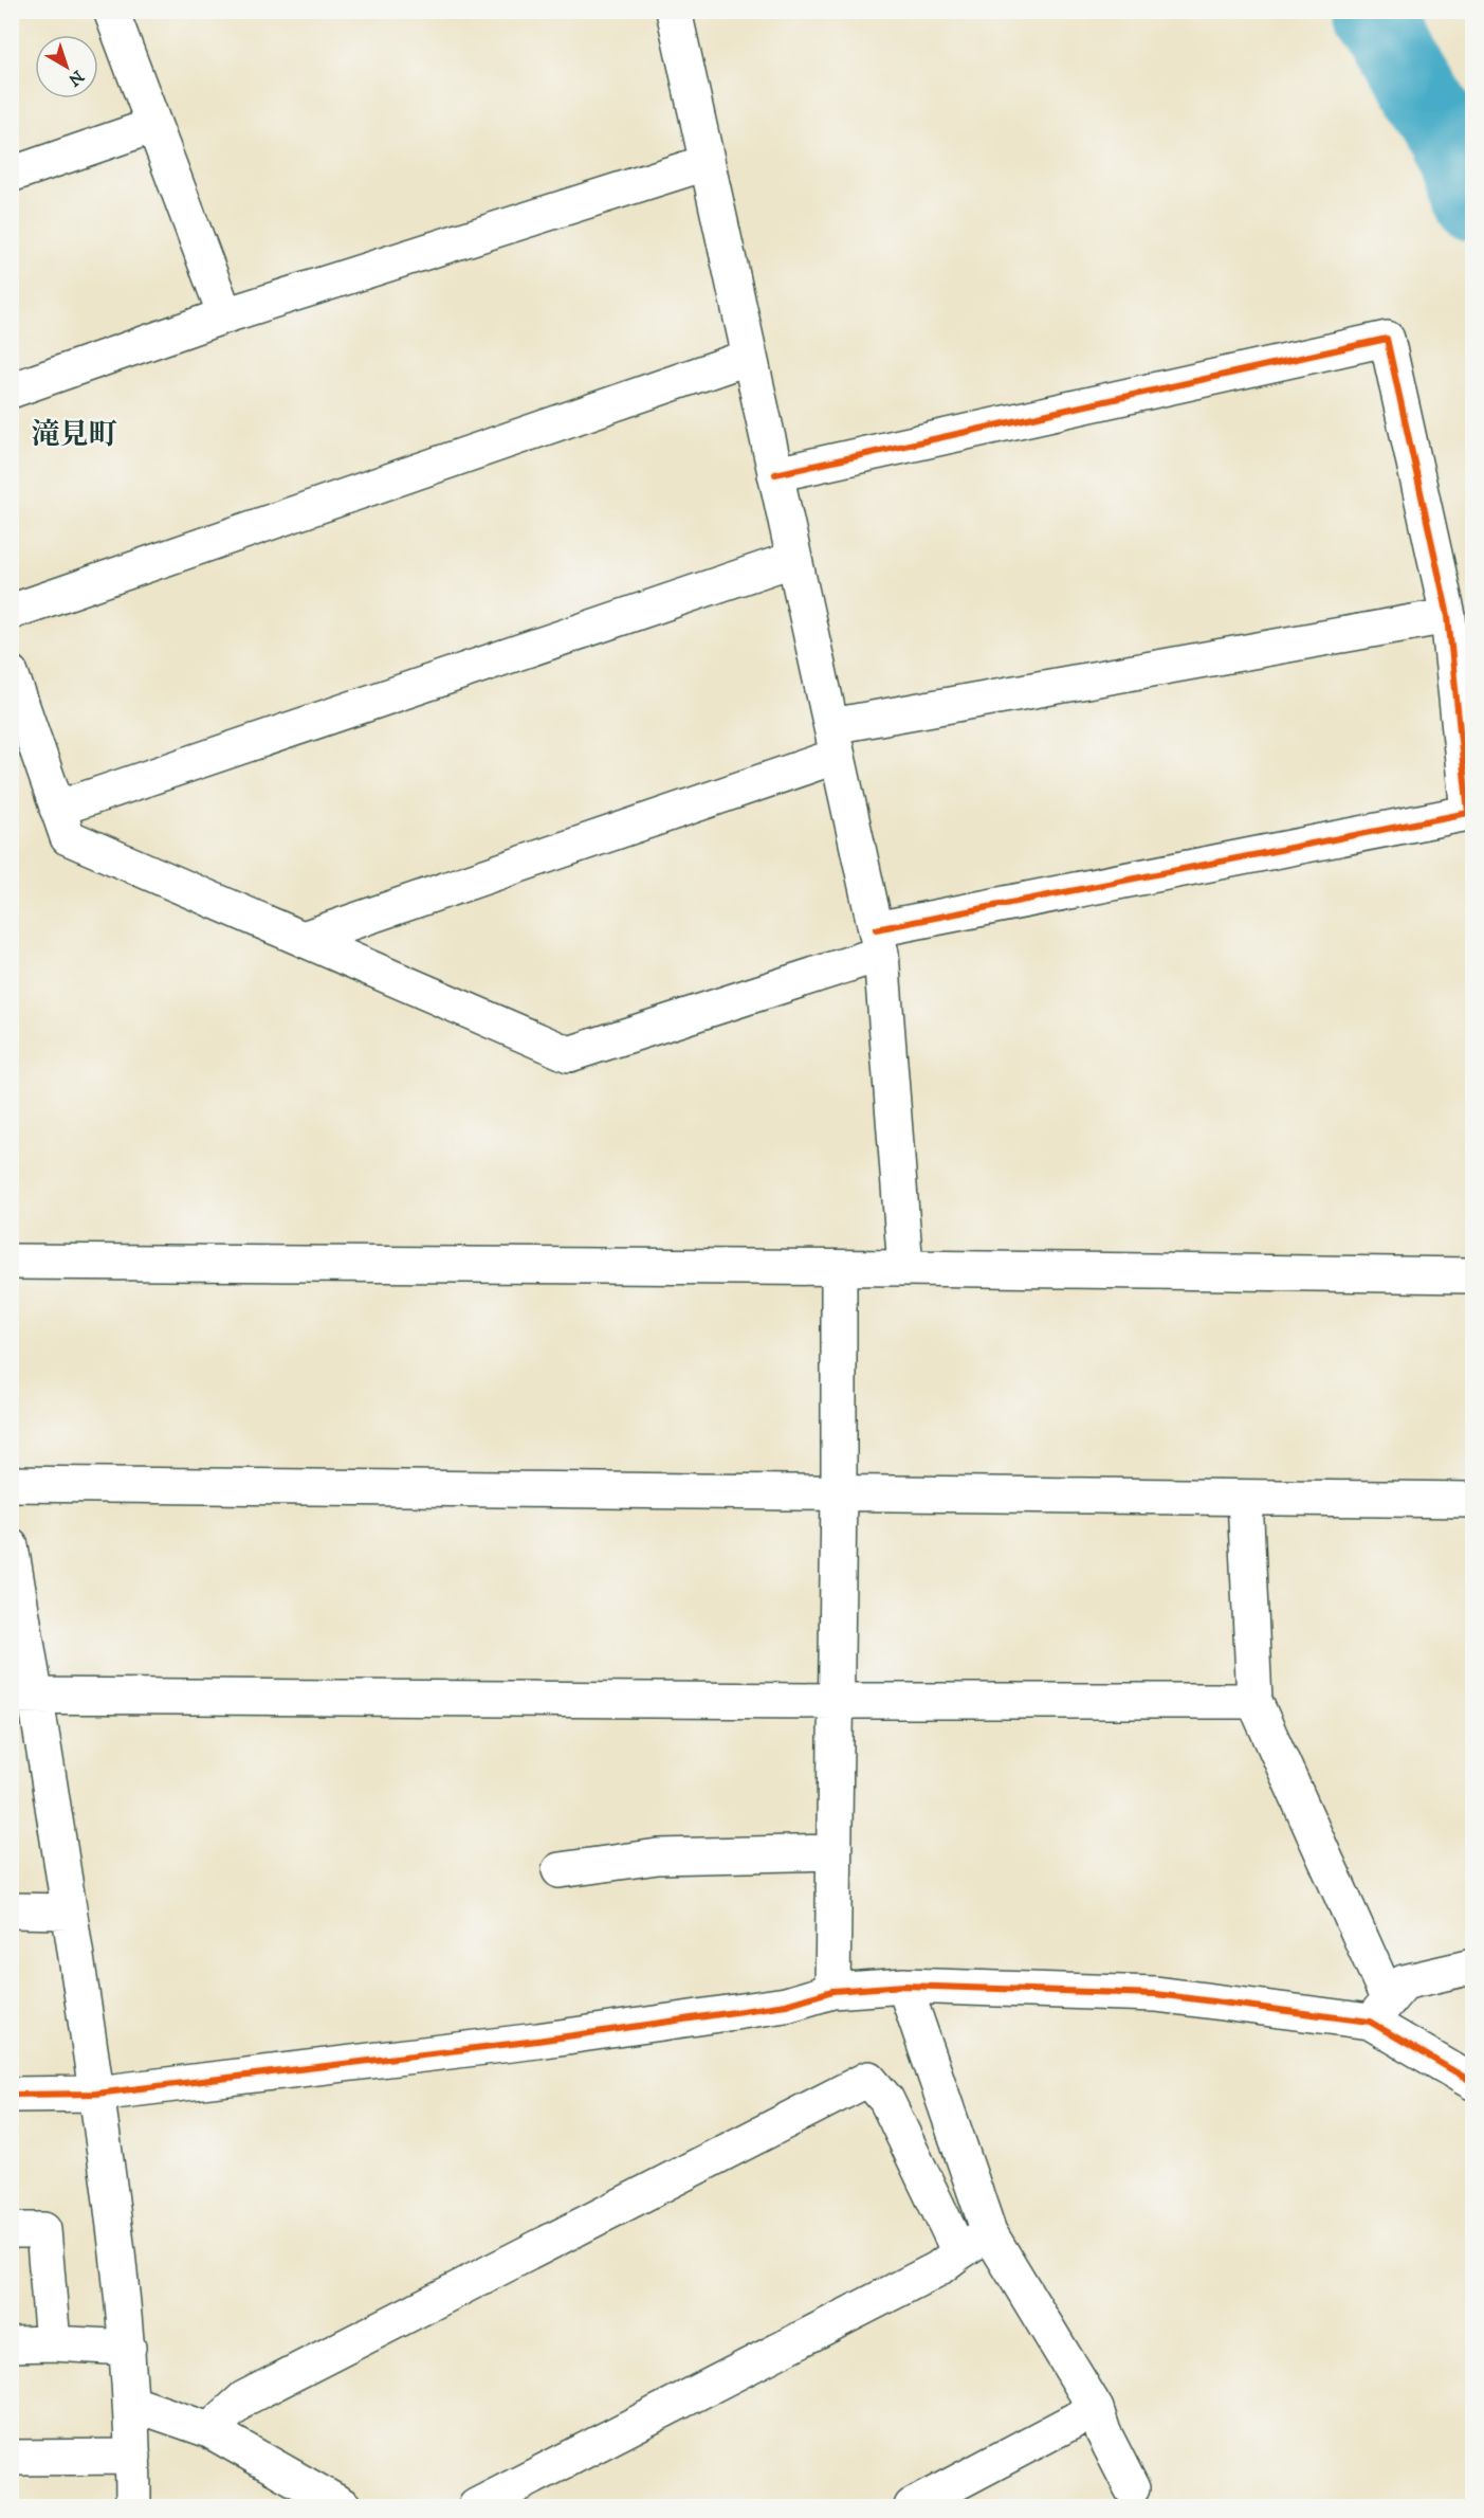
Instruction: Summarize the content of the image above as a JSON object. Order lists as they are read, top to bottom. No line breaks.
{"districts":["滝見町"],"north":"bottom right"}
